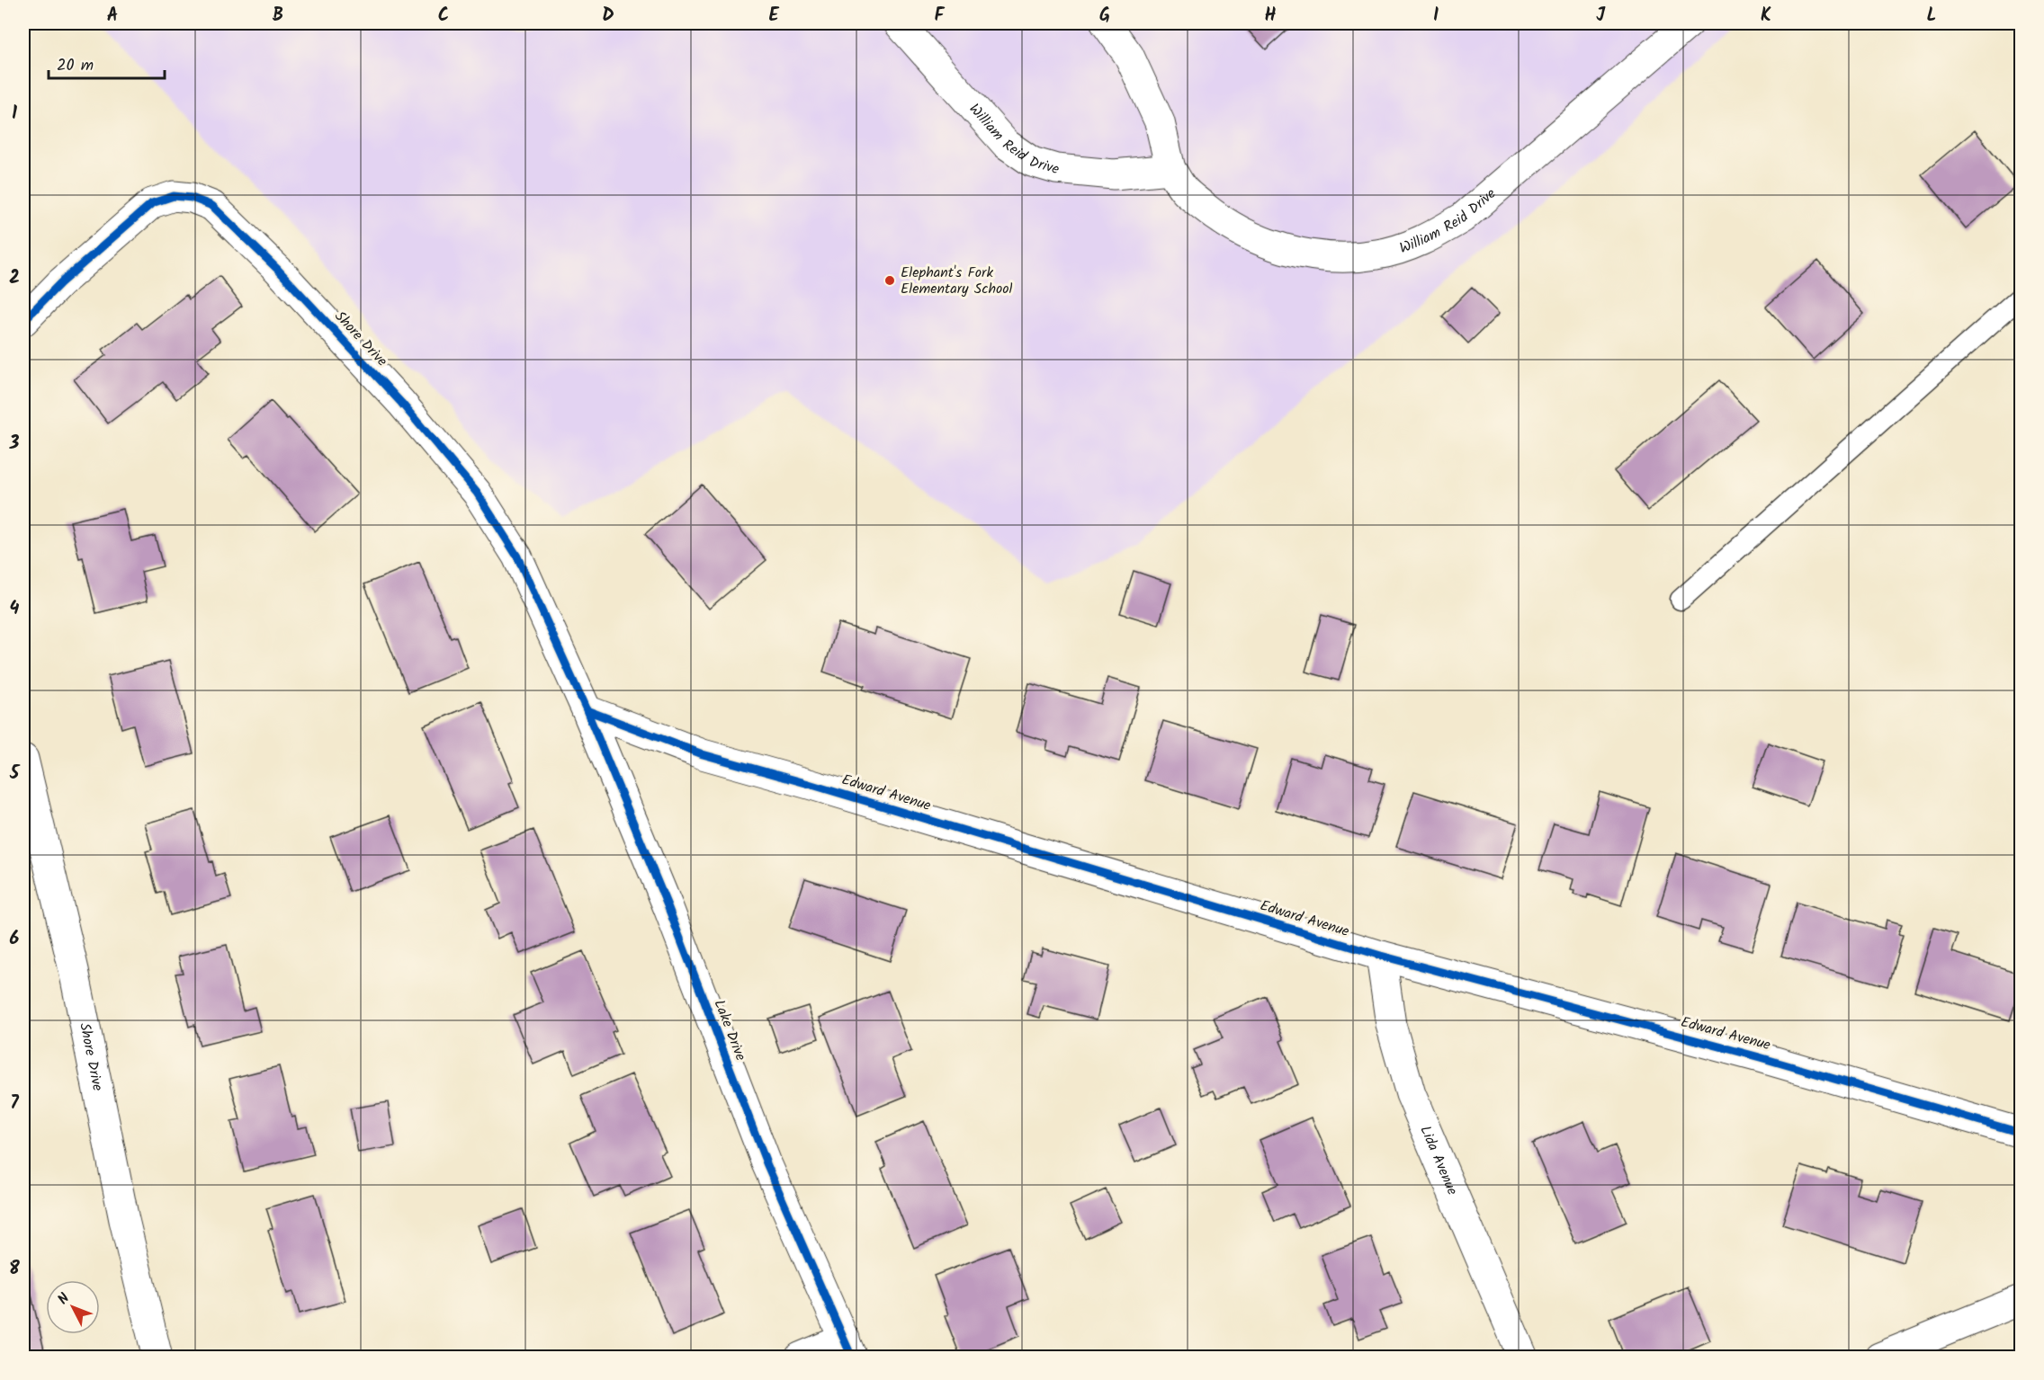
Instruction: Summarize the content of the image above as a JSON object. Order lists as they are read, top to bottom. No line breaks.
{"streets":{"street":["William Reid Drive","Shore Drive","Edward Avenue","Lake Drive","Lida Avenue"]},"crossings":[["Shore Drive","Edward Avenue"],["Shore Drive","Lake Drive"],["Edward Avenue","Lake Drive"],["Edward Avenue","Lida Avenue"]],"places":["Elephant's Fork Elementary School"],"scale_bar":"20 m","north":"top left","grid":{"columns":["A","B","C","D","E","F","G","H","I","J","K","L"],"rows":["1","2","3","4","5","6","7","8"]}}
